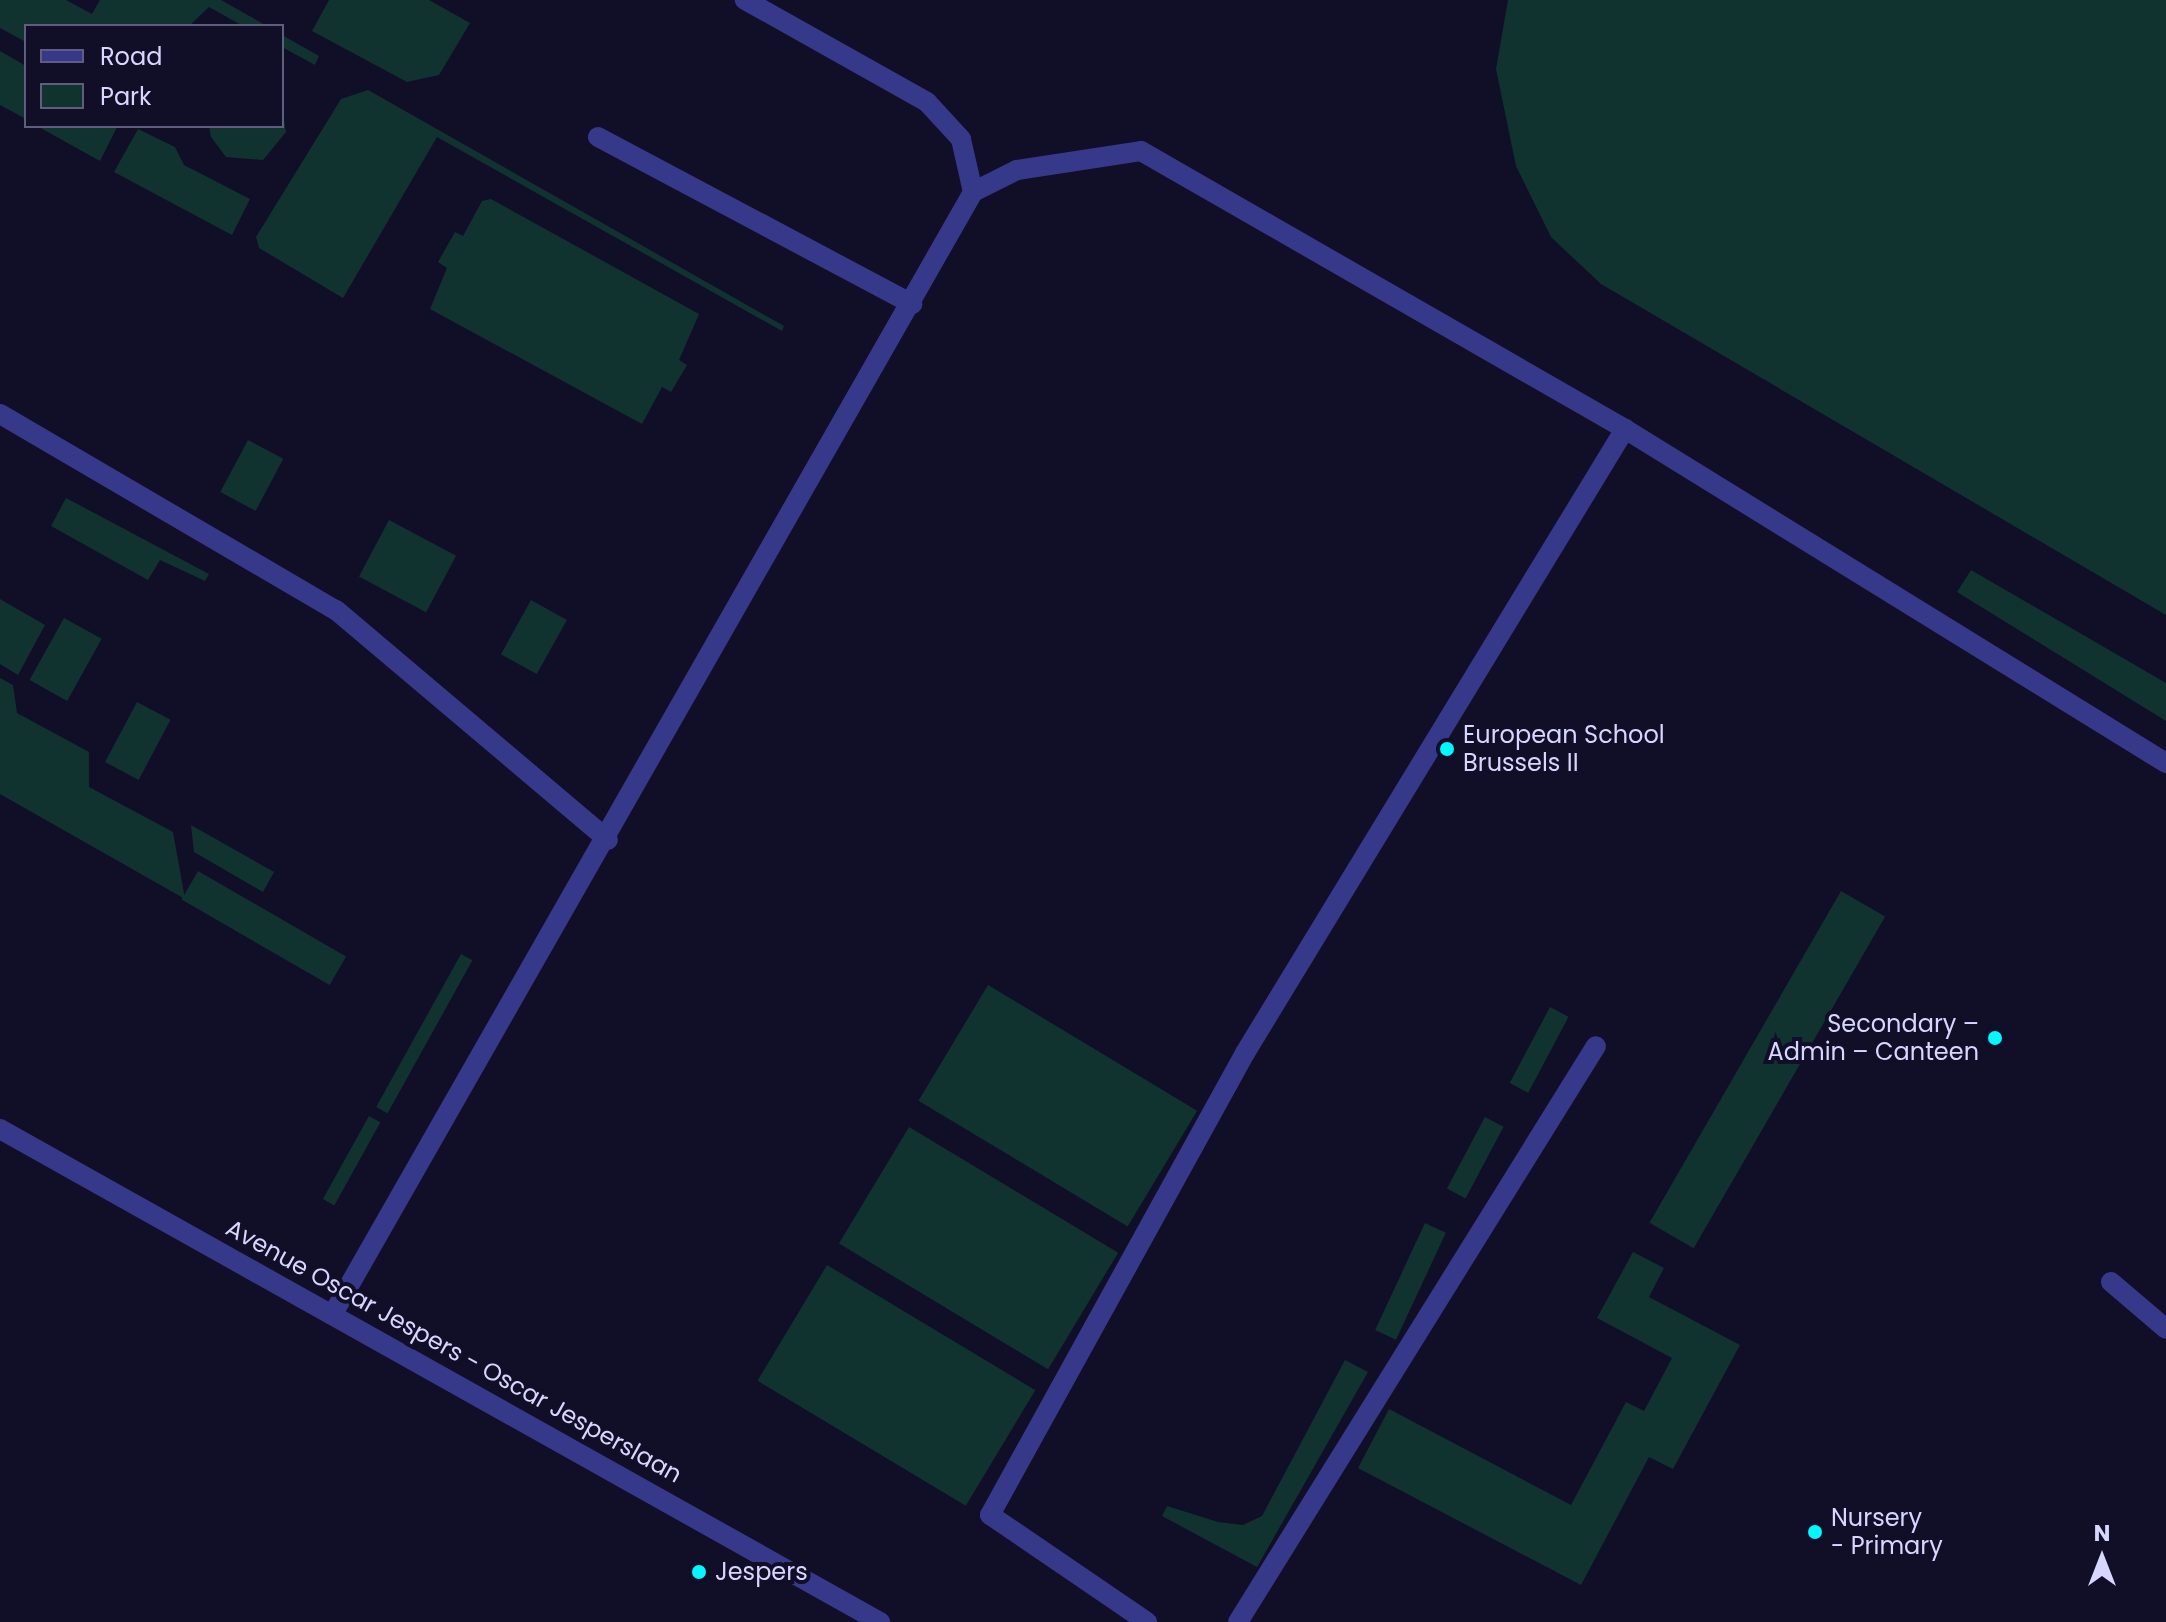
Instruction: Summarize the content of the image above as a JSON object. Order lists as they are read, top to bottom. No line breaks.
{"streets":{"street":["Avenue Oscar Jespers - Oscar Jesperslaan"]},"places":["European School Brussels II","Secondary – Admin – Canteen","Nursery - Primary","Jespers"],"legend":["Road","Park"],"north":"top"}
